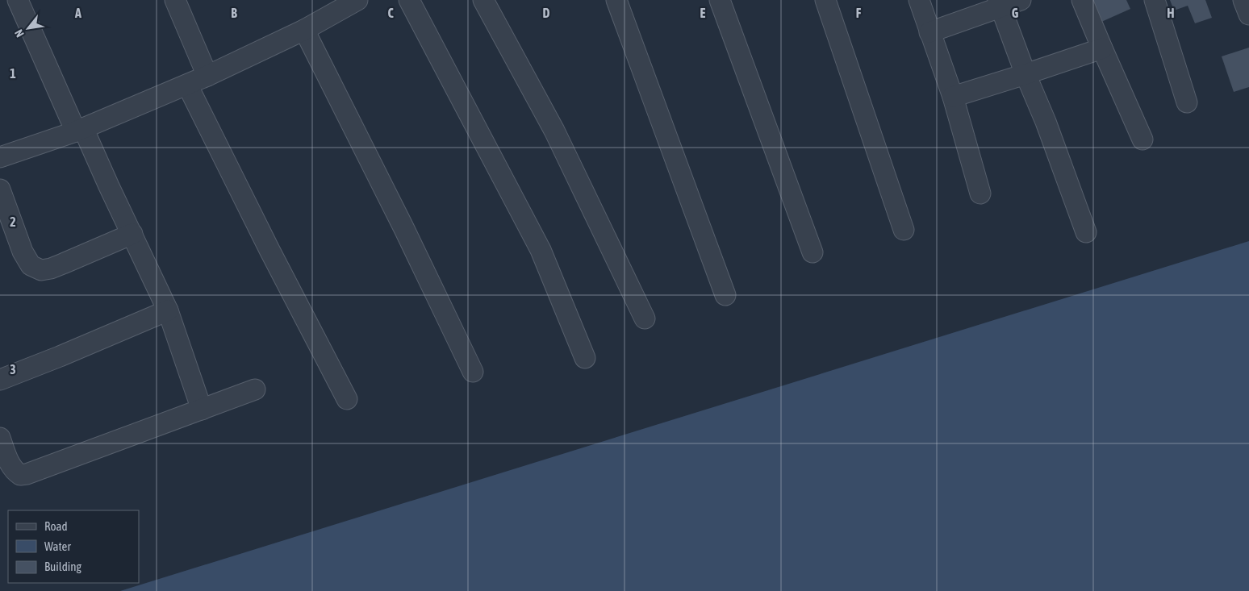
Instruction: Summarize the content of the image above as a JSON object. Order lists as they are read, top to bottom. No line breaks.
{"legend":["Road","Water","Building"],"north":"bottom left","grid":{"columns":["A","B","C","D","E","F","G","H"],"rows":["1","2","3"]}}
